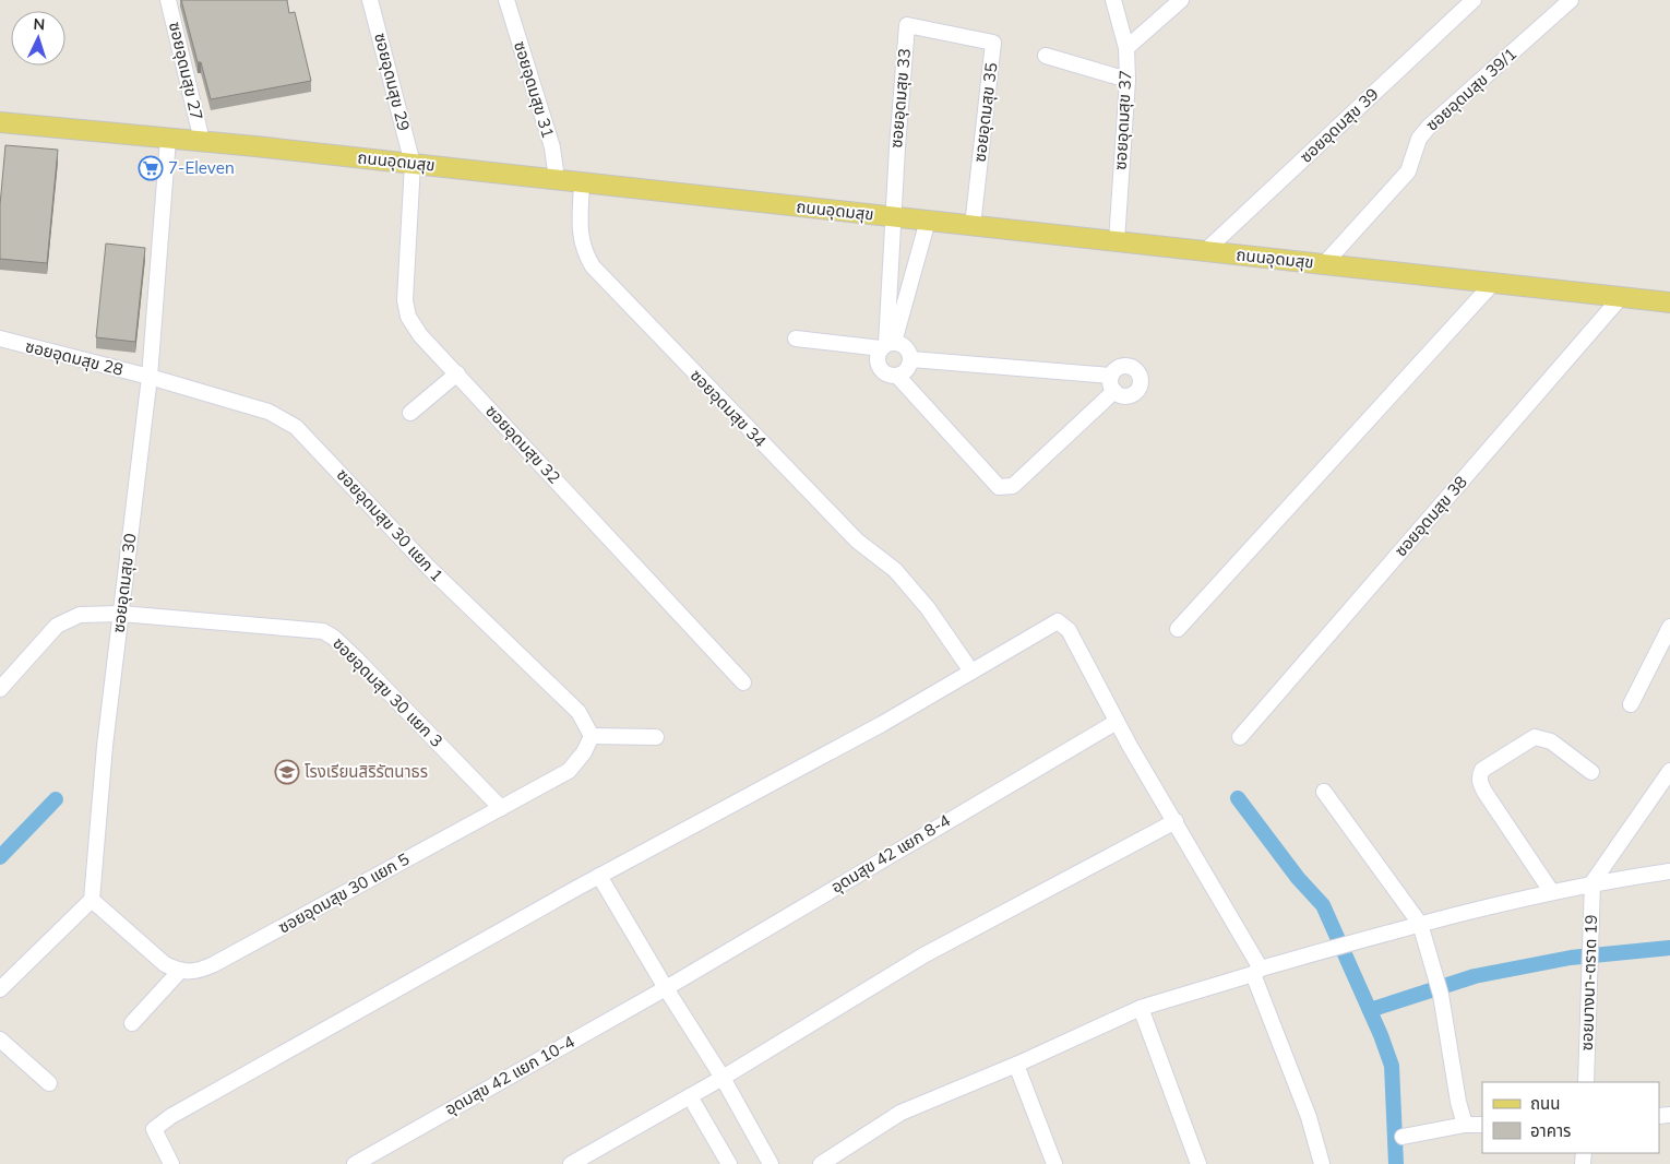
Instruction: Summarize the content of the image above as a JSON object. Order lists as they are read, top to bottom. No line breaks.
{"streets":{"main road":["ถนนอุดมสุข"],"street":["ซอยอุดมสุข 27","ซอยอุดมสุข 29","ซอยอุดมสุข 31","ซอยอุดมสุข 39/1","ซอยอุดมสุข 33","ซอยอุดมสุข 35","ซอยอุดมสุข 37","ซอยอุดมสุข 39","ซอยอุดมสุข 28","ซอยอุดมสุข 34","ซอยอุดมสุข 32","ซอยอุดมสุข 38","ซอยอุดมสุข 30 แยก 1","ซอยอุดมสุข 30","ซอยอุดมสุข 30 แยก 3","อุดมสุข 42 แยก 8-4","ซอยอุดมสุข 30 แยก 5","ซอยบางนา-ตราด 19","อุดมสุข 42 แยก 10-4"]},"crossings":[["ซอยอุดมสุข 27","ถนนอุดมสุข"],["ซอยอุดมสุข 29","ถนนอุดมสุข"],["ซอยอุดมสุข 29","ซอยอุดมสุข 32"],["ซอยอุดมสุข 31","ถนนอุดมสุข"],["ซอยอุดมสุข 39/1","ถนนอุดมสุข"],["ซอยอุดมสุข 33","ซอยอุดมสุข 35"],["ซอยอุดมสุข 33","ถนนอุดมสุข"],["ซอยอุดมสุข 35","ถนนอุดมสุข"],["ซอยอุดมสุข 37","ถนนอุดมสุข"],["ซอยอุดมสุข 39","ถนนอุดมสุข"],["ถนนอุดมสุข","ซอยอุดมสุข 34"],["ถนนอุดมสุข","ซอยอุดมสุข 32"],["ถนนอุดมสุข","ซอยอุดมสุข 38"],["ถนนอุดมสุข","ซอยอุดมสุข 30"],["ซอยอุดมสุข 28","ซอยอุดมสุข 30 แยก 1"],["ซอยอุดมสุข 28","ซอยอุดมสุข 30"],["ซอยอุดมสุข 30 แยก 1","ซอยอุดมสุข 30"],["ซอยอุดมสุข 30 แยก 1","ซอยอุดมสุข 30 แยก 5"],["ซอยอุดมสุข 30","ซอยอุดมสุข 30 แยก 3"],["ซอยอุดมสุข 30 แยก 3","ซอยอุดมสุข 30 แยก 5"],["อุดมสุข 42 แยก 8-4","อุดมสุข 42 แยก 10-4"]],"places":{"supermarket":["7-Eleven"],"school or university":["โรงเรียนสิริรัตนาธร"]},"legend":["ถนน","อาคาร"],"north":"top"}
